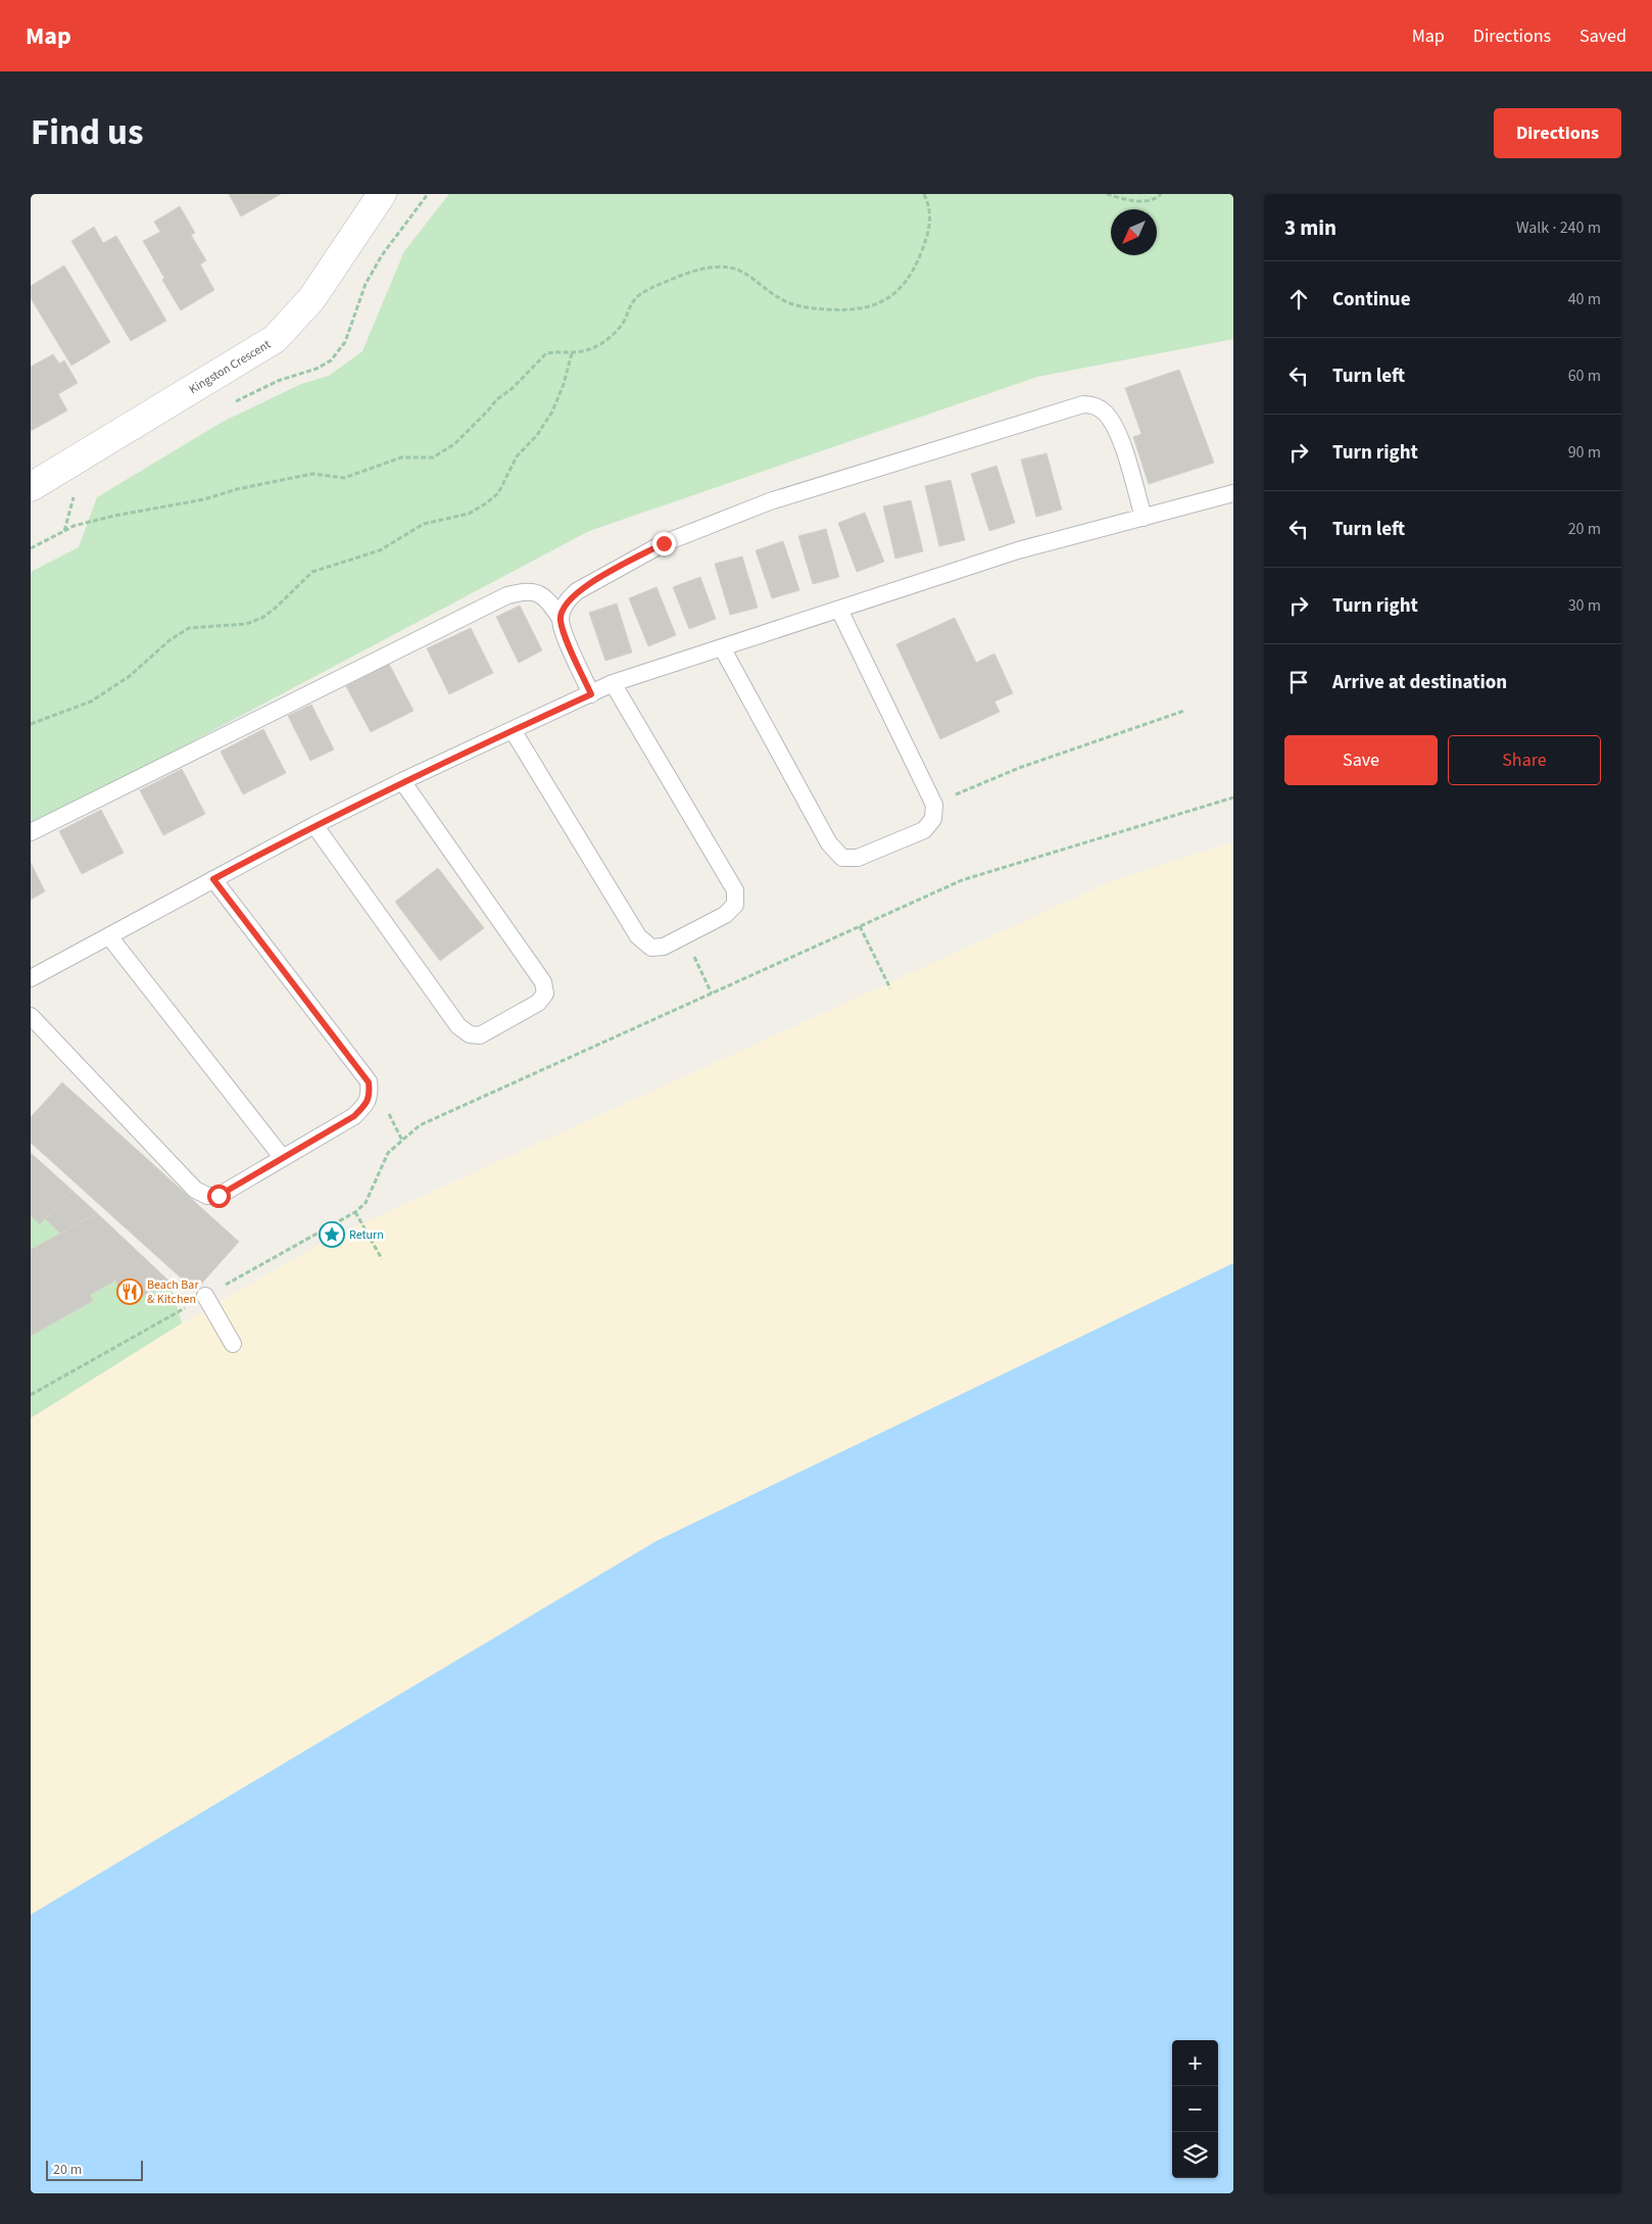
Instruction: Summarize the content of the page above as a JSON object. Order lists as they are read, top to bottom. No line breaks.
{"streets":{"street":["Kingston Crescent"]},"places":{"place":["Return"],"restaurant":["Beach Bar & Kitchen"]},"scale_bar":"20 m","north":"bottom left","page":{"header":"Map","nav":["Map","Directions","Saved"],"title":"Find us","buttons":["Directions",["Save","Share"]],"heading":["3 min","Walk · 240 m"],"list":[["Continue","40 m"],["Turn left","60 m"],["Turn right","90 m"],["Turn left","20 m"],["Turn right","30 m"],"Arrive at destination"],"map_buttons":["+","−"],"scale":"20 m"}}
